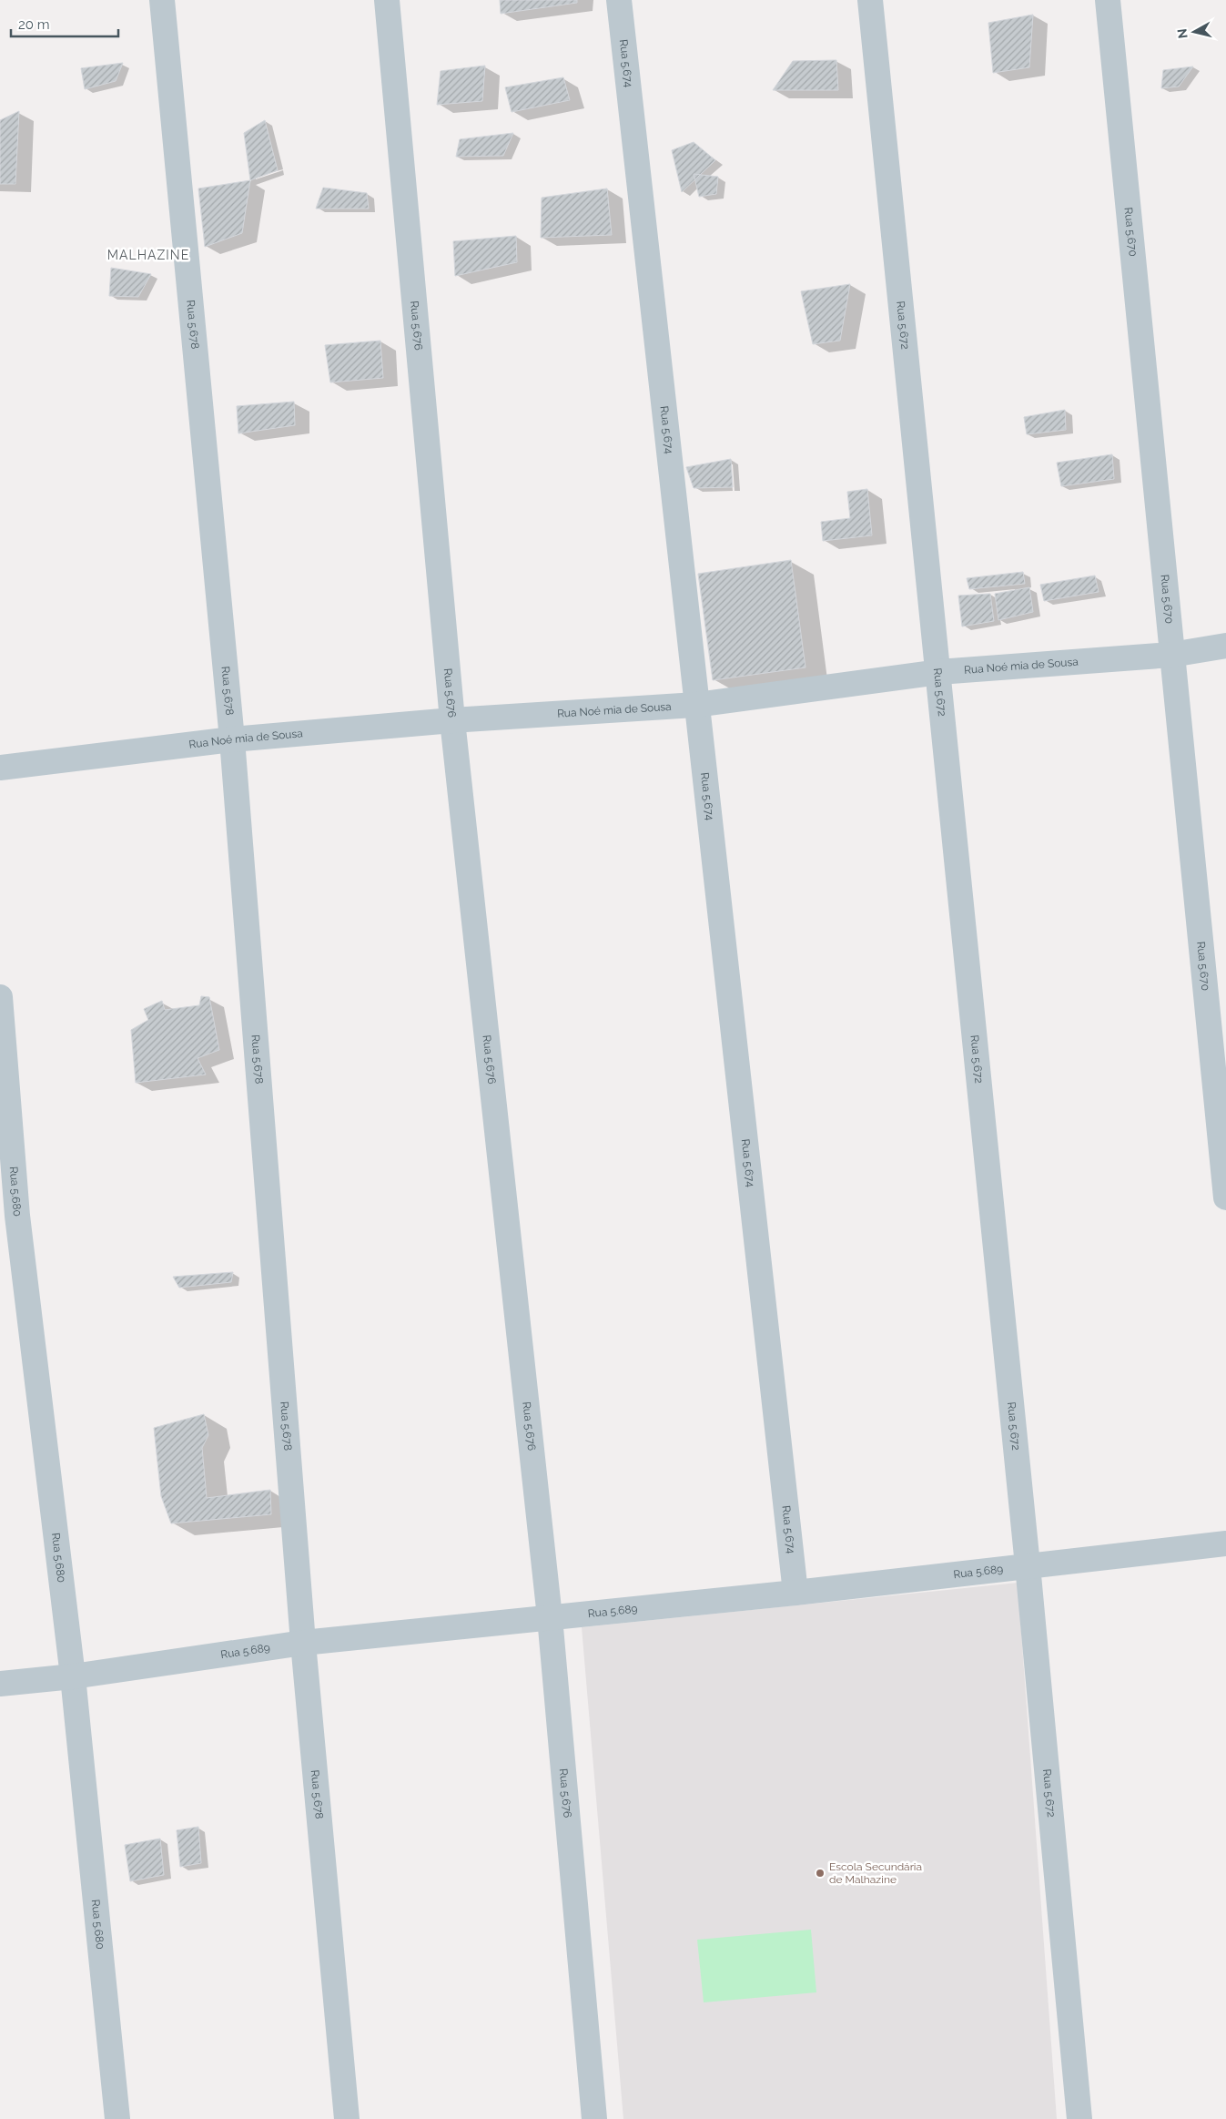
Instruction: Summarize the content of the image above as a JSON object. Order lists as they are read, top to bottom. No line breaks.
{"streets":{"street":["Rua 5.674","Rua 5.670","Rua 5.678","Rua 5.672","Rua 5.676","Rua Noé mia de Sousa","Rua 5.680","Rua 5.689"]},"crossings":[["Rua 5.674","Rua Noé mia de Sousa"],["Rua 5.674","Rua 5.689"],["Rua 5.670","Rua Noé mia de Sousa"],["Rua 5.678","Rua Noé mia de Sousa"],["Rua 5.678","Rua 5.689"],["Rua 5.672","Rua Noé mia de Sousa"],["Rua 5.672","Rua 5.689"],["Rua 5.676","Rua Noé mia de Sousa"],["Rua 5.676","Rua 5.689"],["Rua 5.680","Rua 5.689"]],"districts":["MALHAZINE"],"places":["Escola Secundária de Malhazine"],"scale_bar":"20 m","north":"left"}
